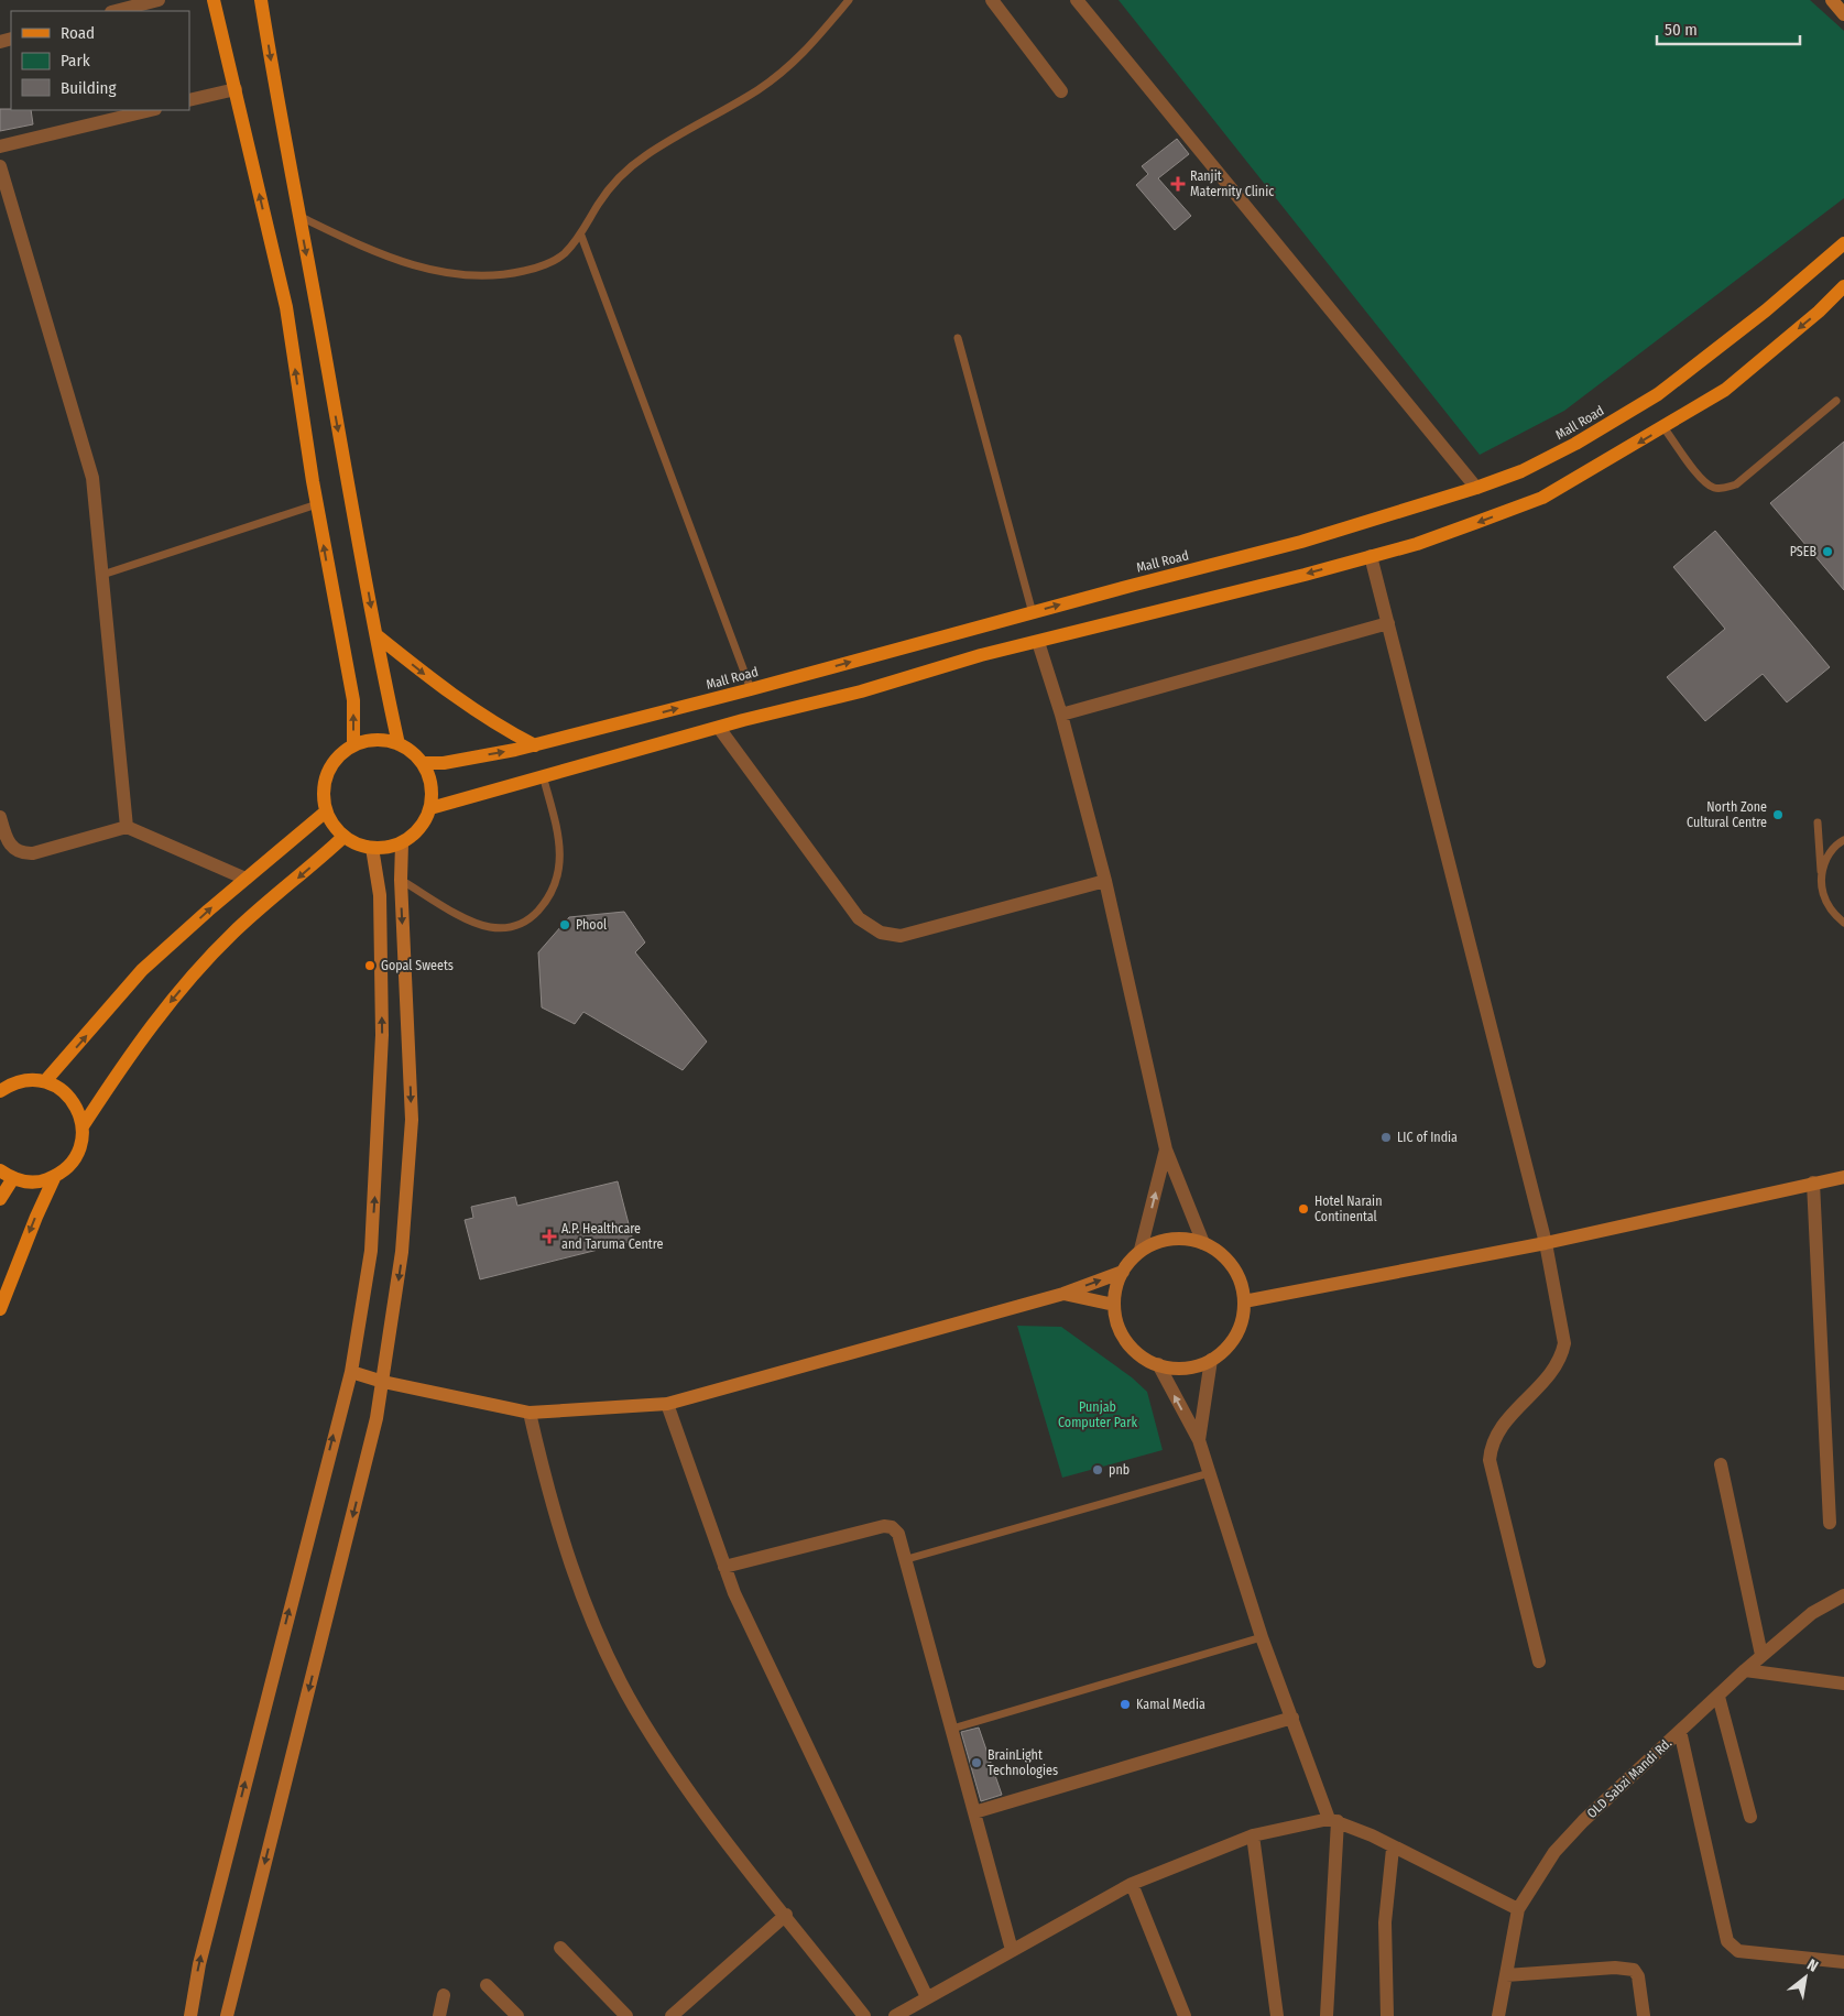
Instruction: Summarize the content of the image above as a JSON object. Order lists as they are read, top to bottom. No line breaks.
{"streets":{"main road":["Mall Road"],"street":["OLD Sabzi Mandi Rd."]},"parks":["Punjab Computer Park"],"places":{"health":["Ranjit Maternity Clinic","A.P. Healthcare and Taruma Centre"],"other":["PSEB","North Zone Cultural Centre","Phool","Gopal Sweets","LIC of India","Hotel Narain Continental","pnb","Kamal Media","BrainLight Technologies"]},"legend":["Road","Park","Building"],"scale_bar":"50 m","north":"top right"}
